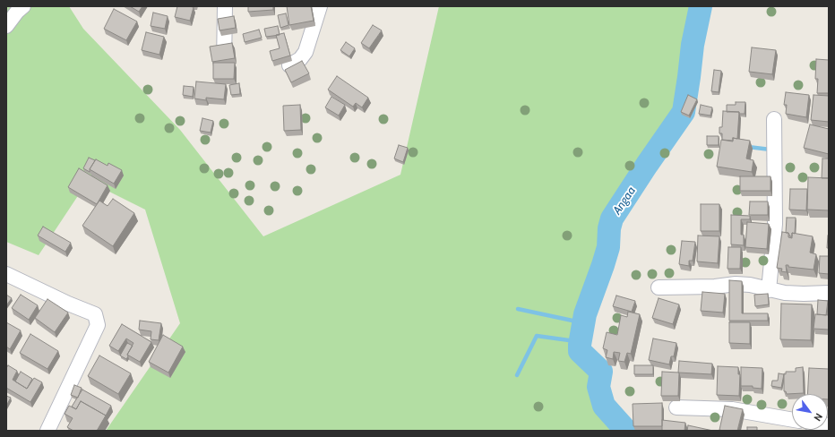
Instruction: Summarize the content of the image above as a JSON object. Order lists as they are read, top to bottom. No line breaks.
{"water":["Angaa"],"north":"bottom right"}
